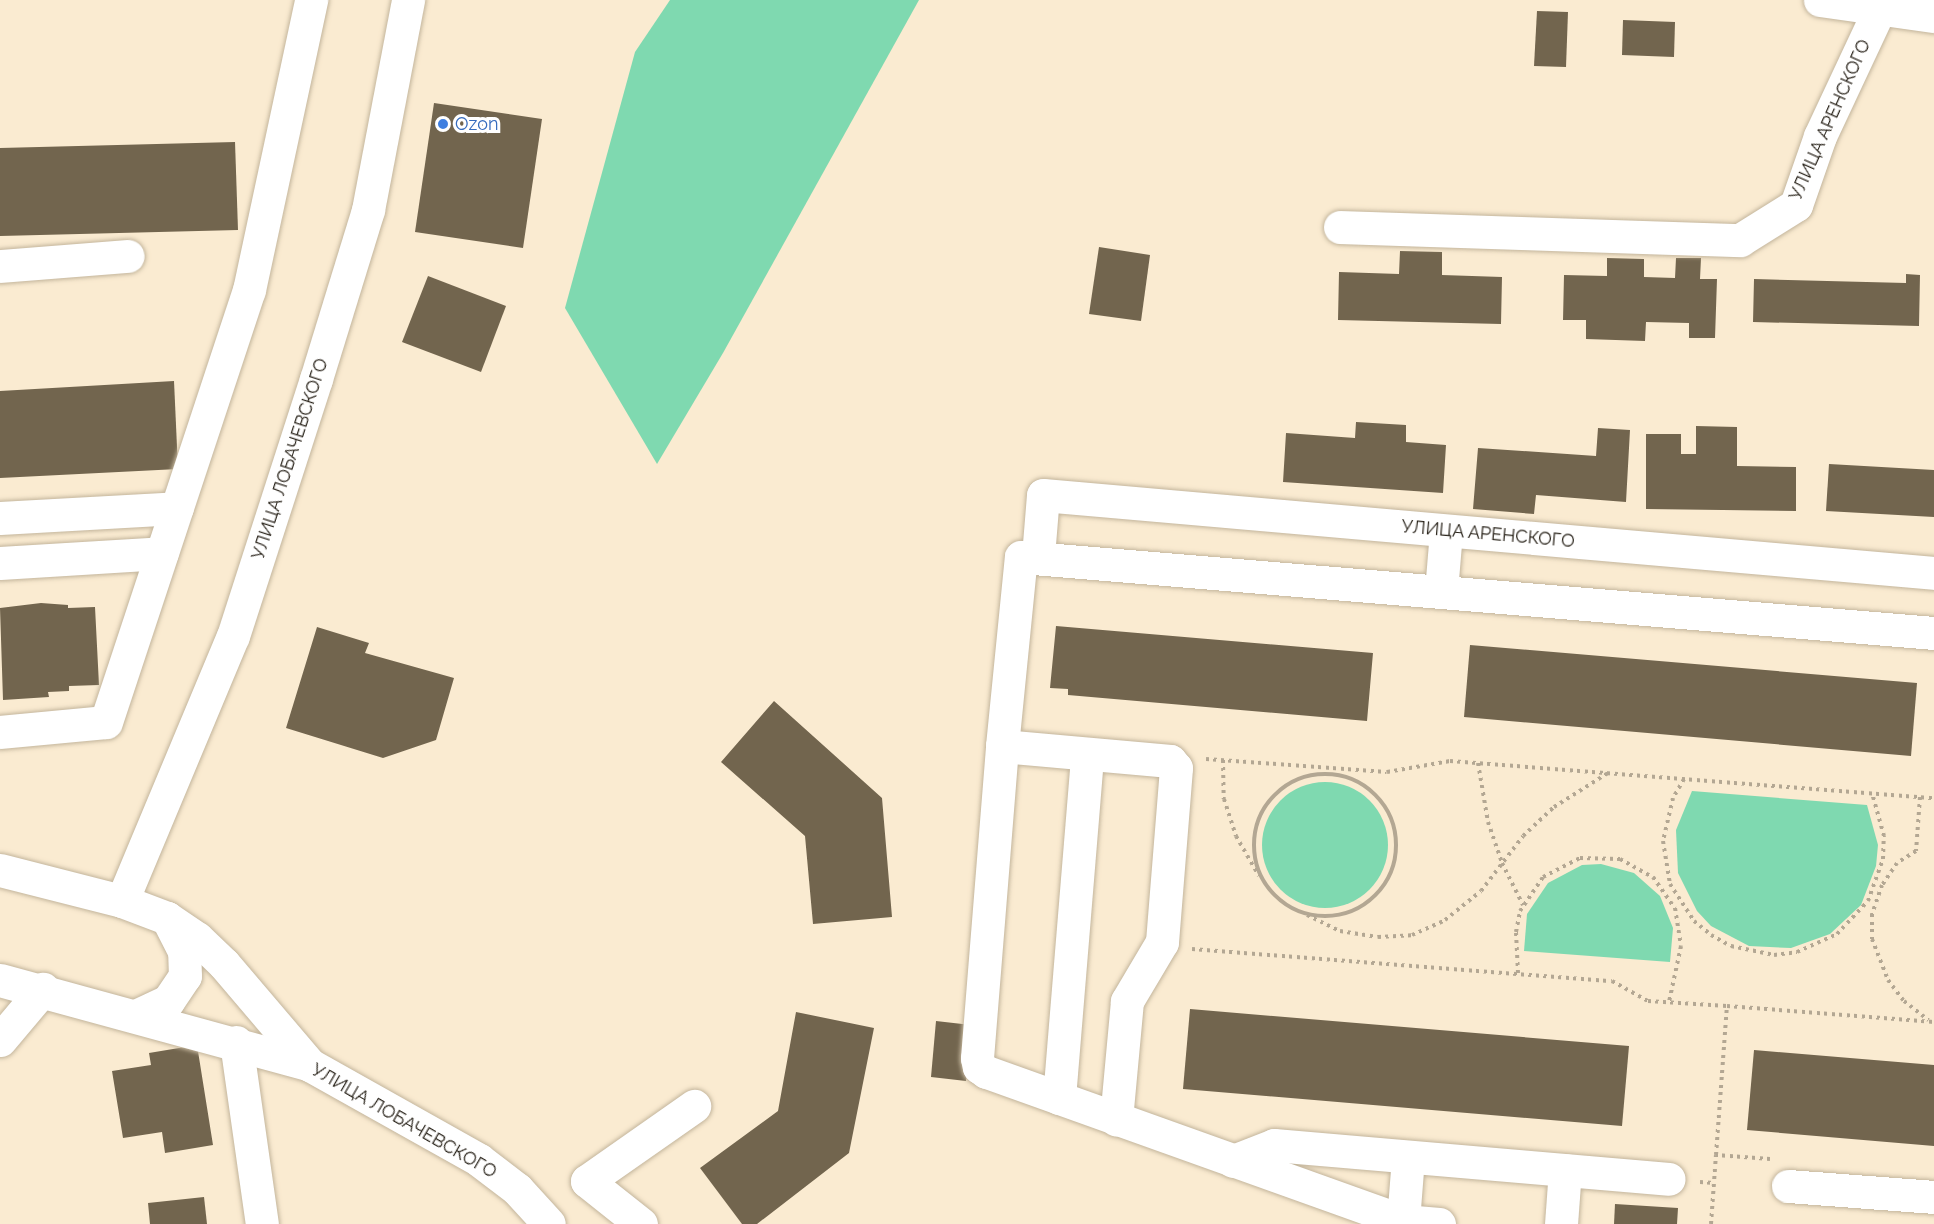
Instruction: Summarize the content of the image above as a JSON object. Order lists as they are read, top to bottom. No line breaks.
{"streets":{"street":["УЛИЦА АРЕНСКОГО","УЛИЦА ЛОБАЧЕВСКОГО"]},"places":["Ozon"]}
